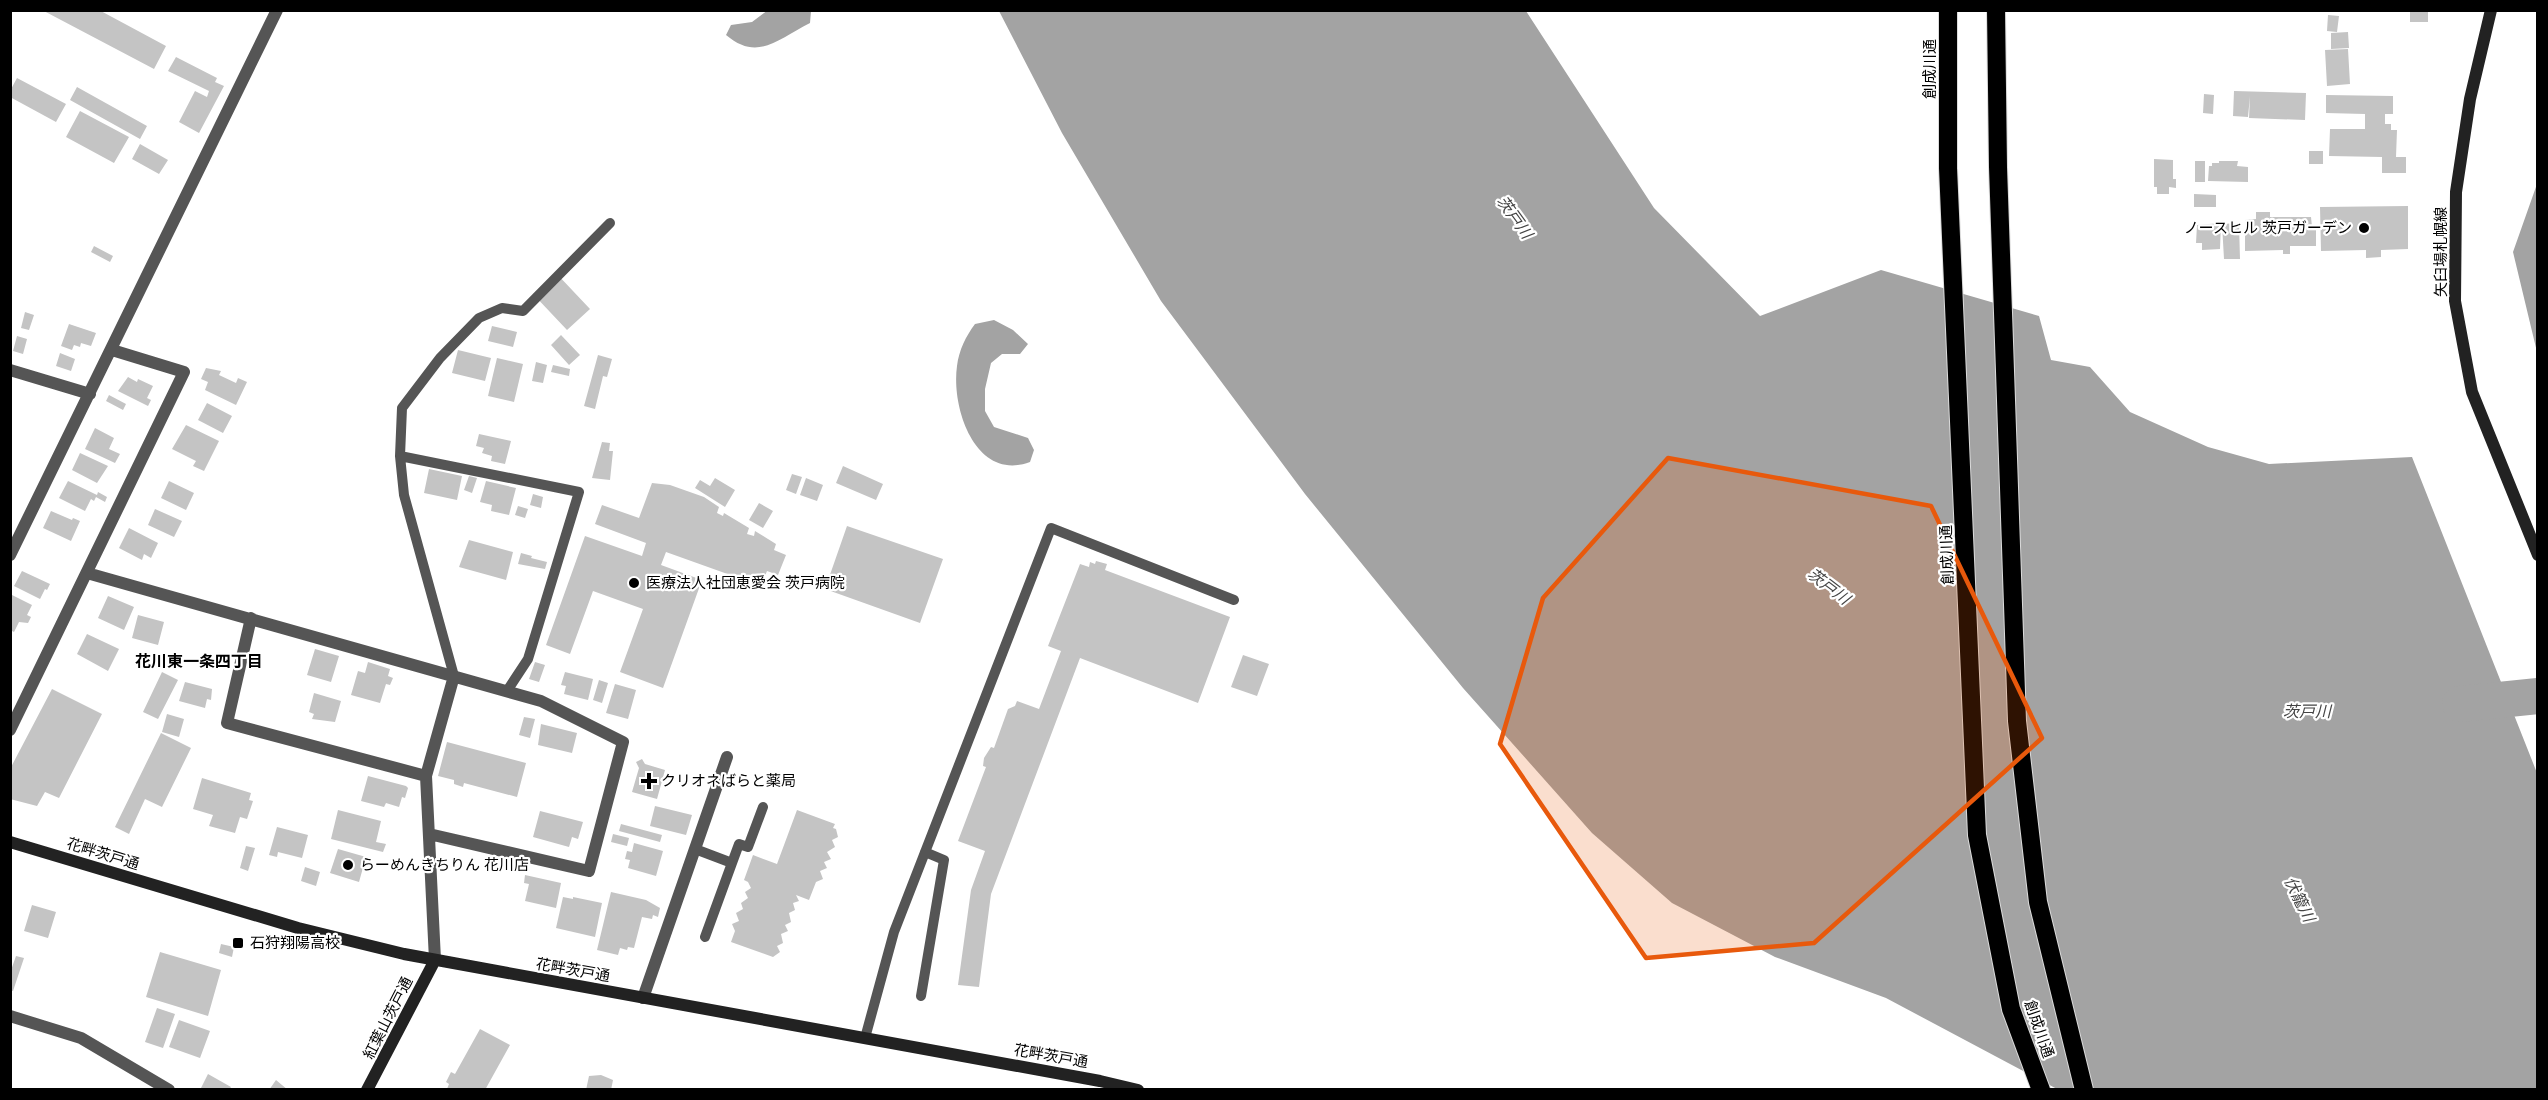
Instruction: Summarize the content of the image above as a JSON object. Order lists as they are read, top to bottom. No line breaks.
{"streets":{"highway":["創成川通"],"main road":["矢臼場札幌線","花畔茨戸通","紅葉山茨戸通"]},"crossings":[["花畔茨戸通","紅葉山茨戸通"]],"districts":["花川東一条四丁目"],"water":["茨戸川","伏籠川"],"places":{"other":["ノースヒル 茨戸ガーデン","医療法人社団恵愛会 茨戸病院","らーめんきちりん 花川店"],"health":["クリオネばらと薬局"],"transit":["石狩翔陽高校"]}}
